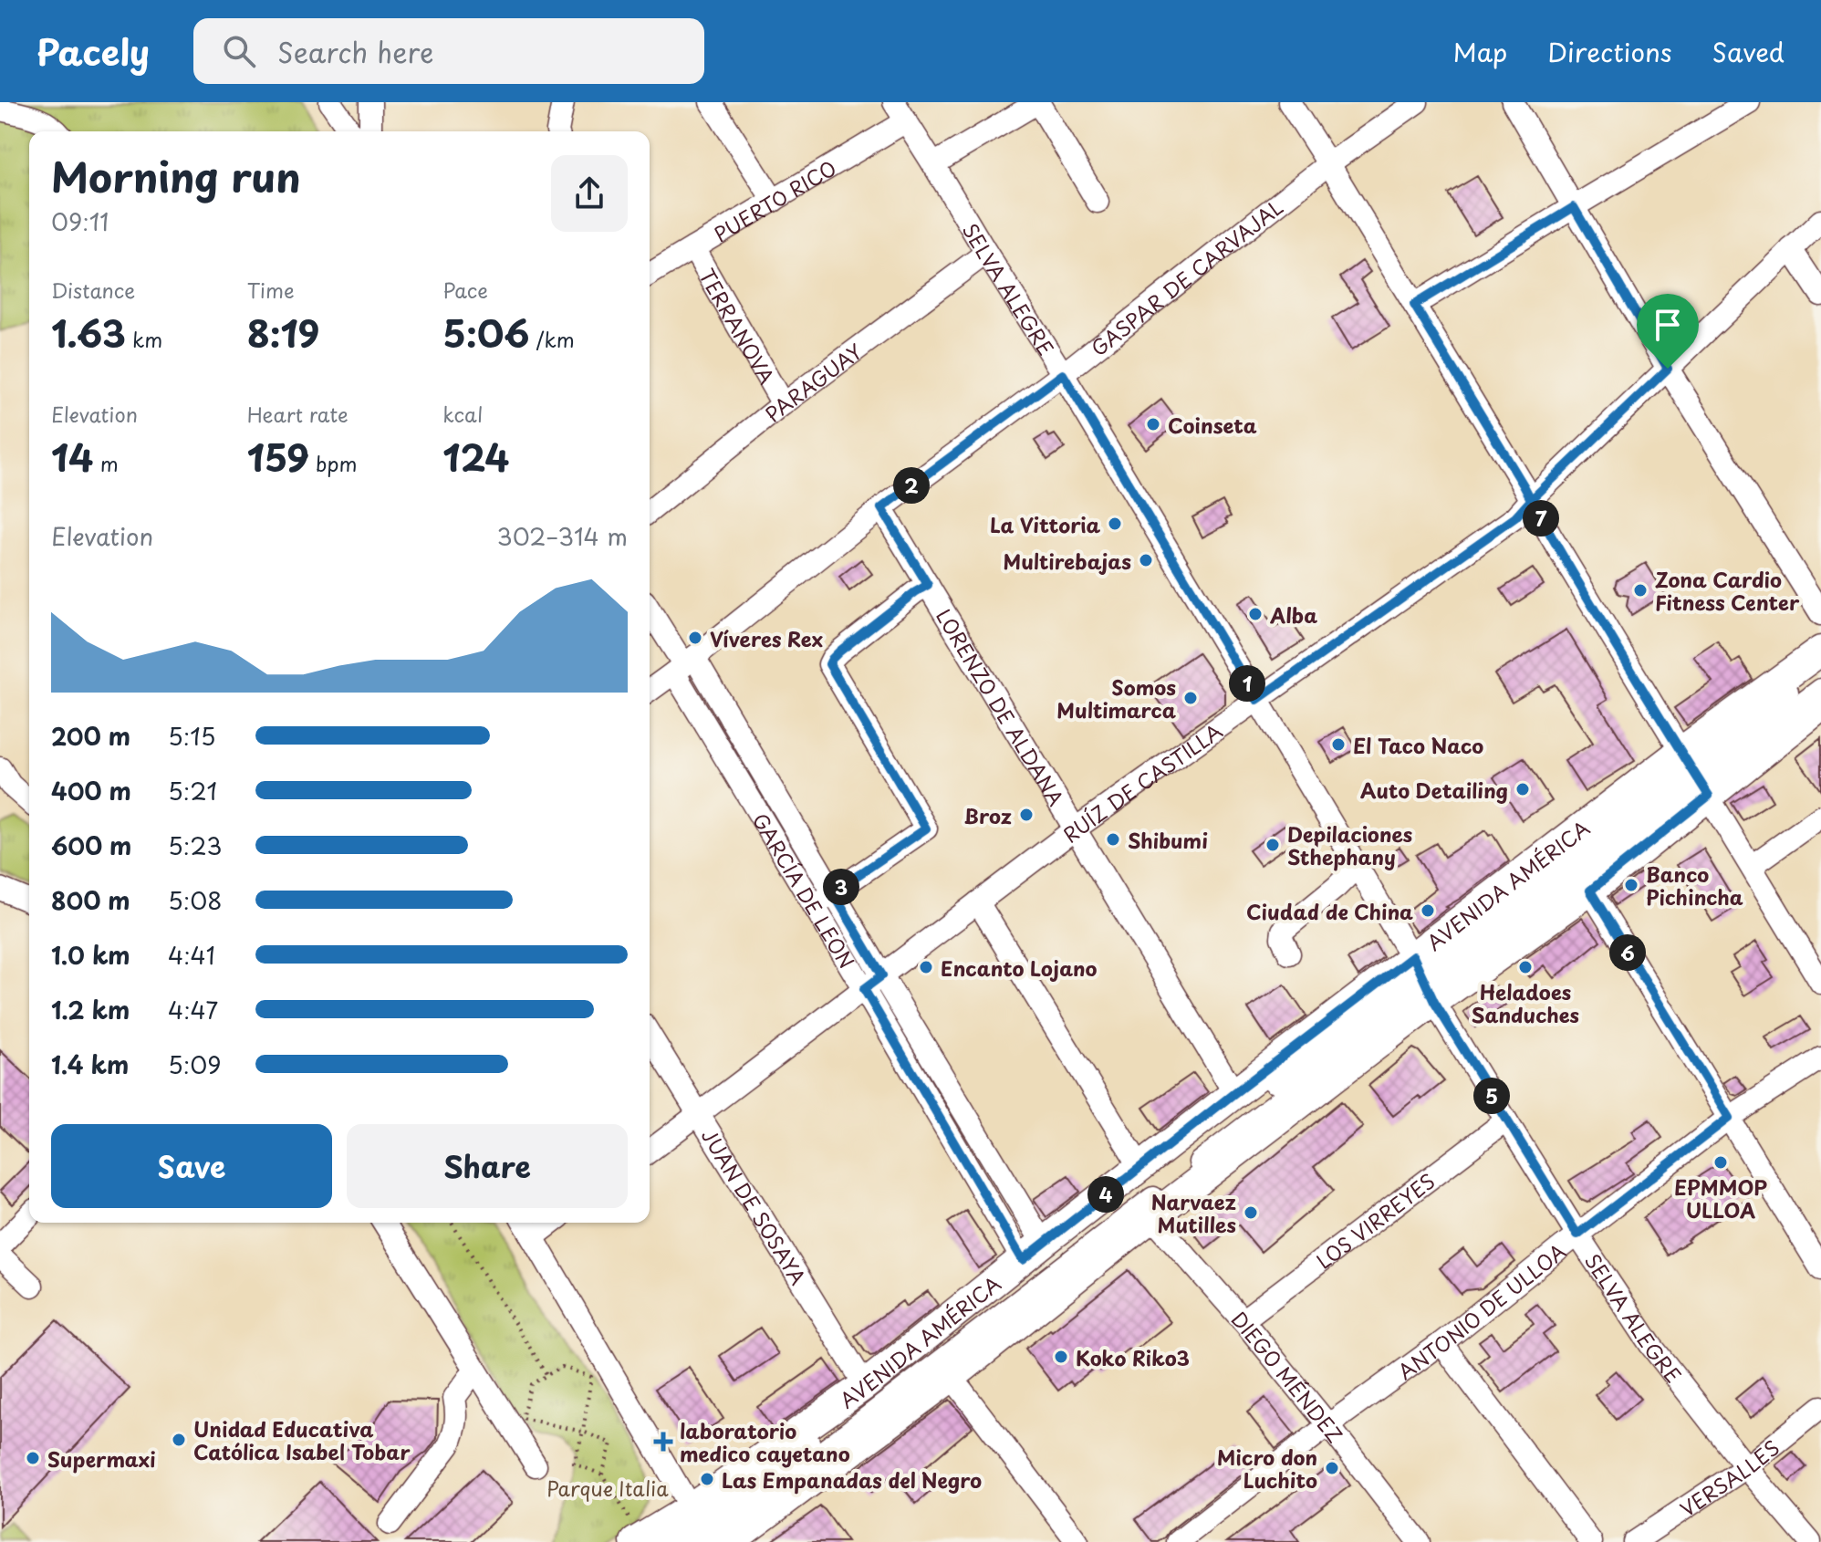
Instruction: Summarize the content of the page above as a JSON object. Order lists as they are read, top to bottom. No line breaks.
{"streets":{"main road":["AVENIDA AMÉRICA"],"street":["PUERTO RICO","GASPAR DE CARVAJAL","SELVA ALEGRE","TERRANOVA","PARAGUAY","LORENZO DE ALDANA","RUÍZ DE CASTILLA","GARCÍA DE LEON","JUAN DE SOSAYA","LOS VIRREYES","ANTONIO DE ULLOA","DIEGO MÉNDEZ","VERSALLES"]},"crossings":[["PUERTO RICO","SELVA ALEGRE"],["PUERTO RICO","TERRANOVA"],["GASPAR DE CARVAJAL","SELVA ALEGRE"],["GASPAR DE CARVAJAL","LORENZO DE ALDANA"],["GASPAR DE CARVAJAL","GARCÍA DE LEON"],["SELVA ALEGRE","PARAGUAY"],["SELVA ALEGRE","RUÍZ DE CASTILLA"],["SELVA ALEGRE","AVENIDA AMÉRICA"],["SELVA ALEGRE","LOS VIRREYES"],["SELVA ALEGRE","ANTONIO DE ULLOA"],["SELVA ALEGRE","VERSALLES"],["TERRANOVA","PARAGUAY"],["LORENZO DE ALDANA","RUÍZ DE CASTILLA"],["LORENZO DE ALDANA","AVENIDA AMÉRICA"],["RUÍZ DE CASTILLA","GARCÍA DE LEON"],["RUÍZ DE CASTILLA","JUAN DE SOSAYA"],["AVENIDA AMÉRICA","GARCÍA DE LEON"],["AVENIDA AMÉRICA","JUAN DE SOSAYA"],["AVENIDA AMÉRICA","DIEGO MÉNDEZ"],["LOS VIRREYES","DIEGO MÉNDEZ"],["ANTONIO DE ULLOA","DIEGO MÉNDEZ"]],"parks":["Parque Italia"],"places":{"other":["Coinseta","La Vittoria","Multirebajas","Zona Cardio Fitness Center","Alba","Víveres Rex","Somos Multimarca","El Taco Naco","Auto Detailing","Broz","Shibumi","Depilaciones Sthephany","Banco Pichincha","Ciudad de China","Encanto Lojano","Heladoes Sanduches","EPMMOP ULLOA","Narvaez Mutilles","Koko Riko3","Unidad Educativa Católica Isabel Tobar","Supermaxi","Micro don Luchito","Las Empanadas del Negro"],"health":["laboratorio medico cayetano"]},"page":{"header":"Pacely","search":"Search here","nav":["Map","Directions","Saved"],"heading":["Morning run","09:11"],"stats":[["Distance","1.63 km"],["Time","8:19"],["Pace","5:06 /km"],["Elevation","14 m"],["Heart rate","159 bpm"],["kcal","124"]],"pins":["2","7","1","3","6","5","4"],"chart":["Elevation","302–314 m"],"list":[{"name":"200 m","note":"5:15"},{"name":"400 m","note":"5:21"},{"name":"600 m","note":"5:23"},{"name":"800 m","note":"5:08"},{"name":"1.0 km","note":"4:41"},{"name":"1.2 km","note":"4:47"},{"name":"1.4 km","note":"5:09"}],"buttons":["Save","Share"]}}
